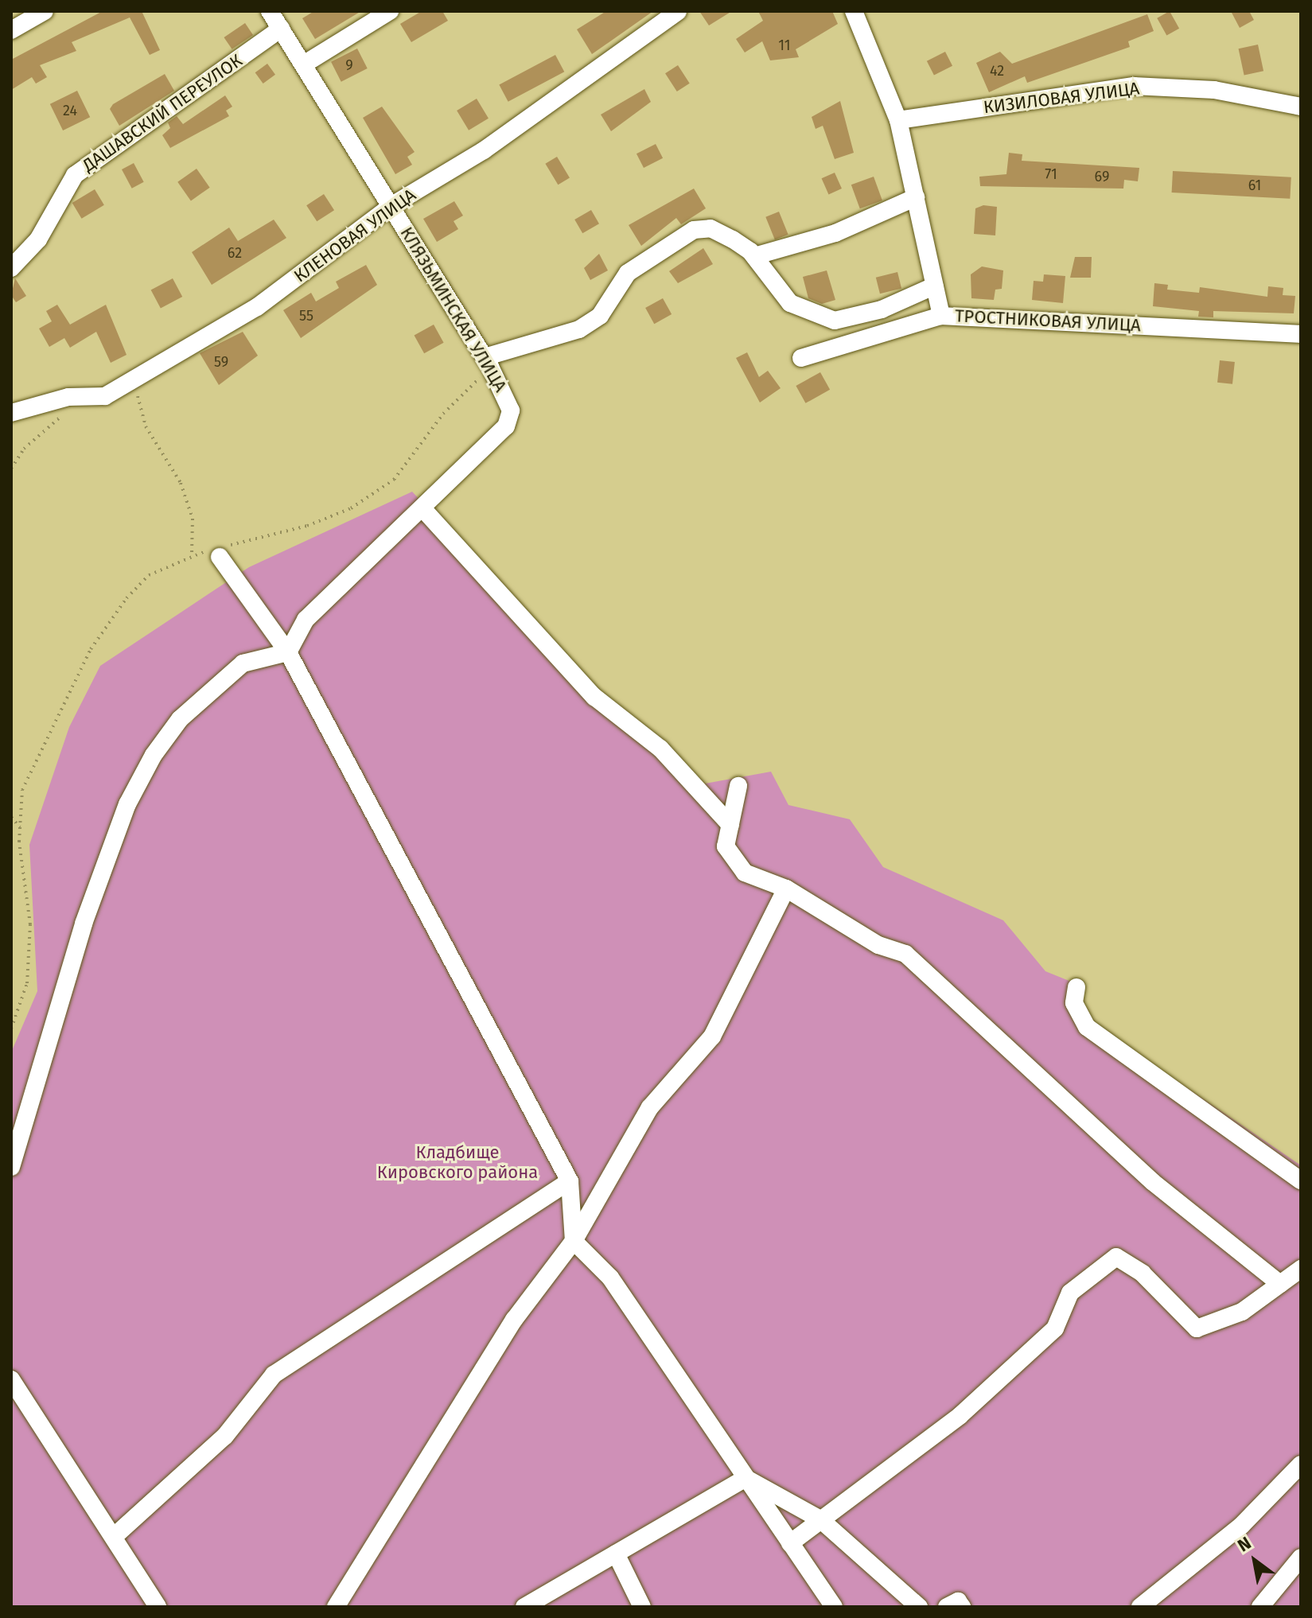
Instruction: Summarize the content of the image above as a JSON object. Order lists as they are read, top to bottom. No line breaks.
{"streets":{"street":["КИЗИЛОВАЯ УЛИЦА","ДАШАВСКИЙ ПЕРЕУЛОК","КЛЕНОВАЯ УЛИЦА","КЛЯЗЬМИНСКАЯ УЛИЦА","ТРОСТНИКОВАЯ УЛИЦА"]},"crossings":[["ДАШАВСКИЙ ПЕРЕУЛОК","КЛЯЗЬМИНСКАЯ УЛИЦА"],["КЛЕНОВАЯ УЛИЦА","КЛЯЗЬМИНСКАЯ УЛИЦА"]],"parks":["Кладбище Кировского района"],"house_numbers":["11","9","42","24","71","69","61","62","55","59"],"north":"top left"}
